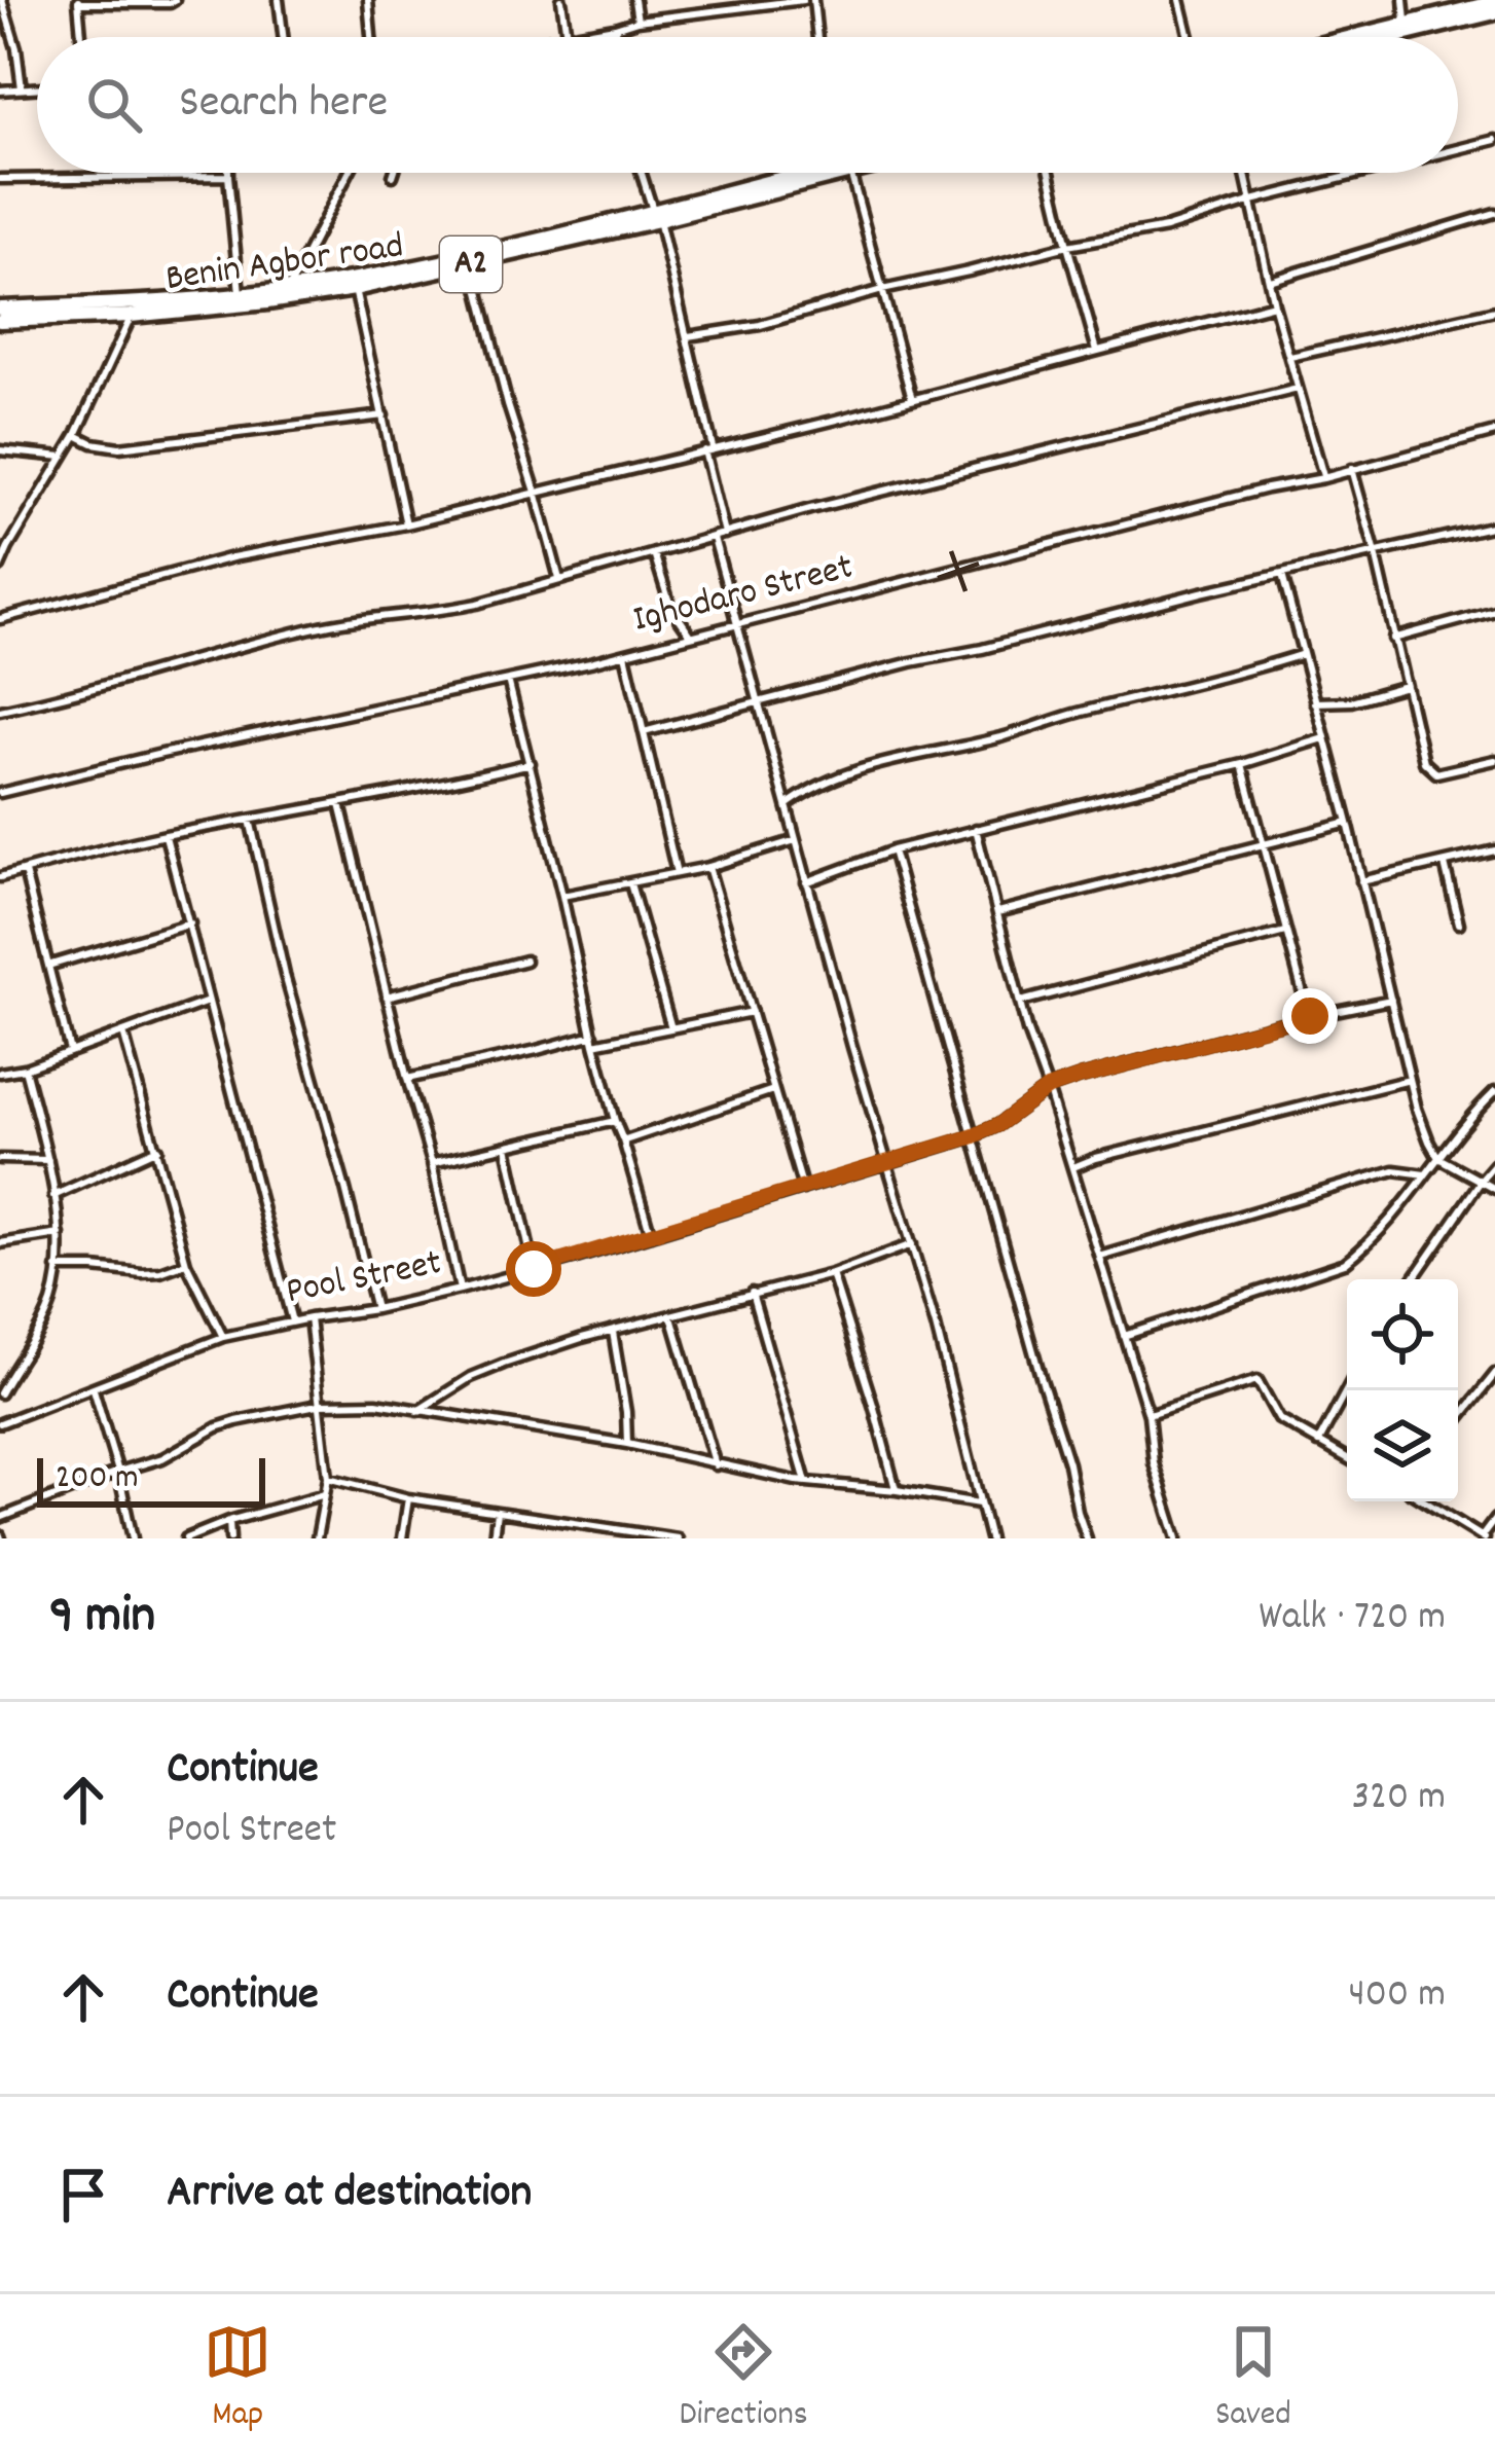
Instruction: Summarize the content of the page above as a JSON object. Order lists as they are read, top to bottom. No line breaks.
{"streets":{"highway":["Benin Agbor road","A2"],"street":["Ighodaro Street","Pool Street"]},"scale_bar":"200 m","page":{"search":"Search here","scale":"200 m","heading":["9 min","Walk · 720 m"],"list":[["Continue","Pool Street","320 m"],["Continue","400 m"],"Arrive at destination"],"nav":["Map","Directions","Saved"]}}
